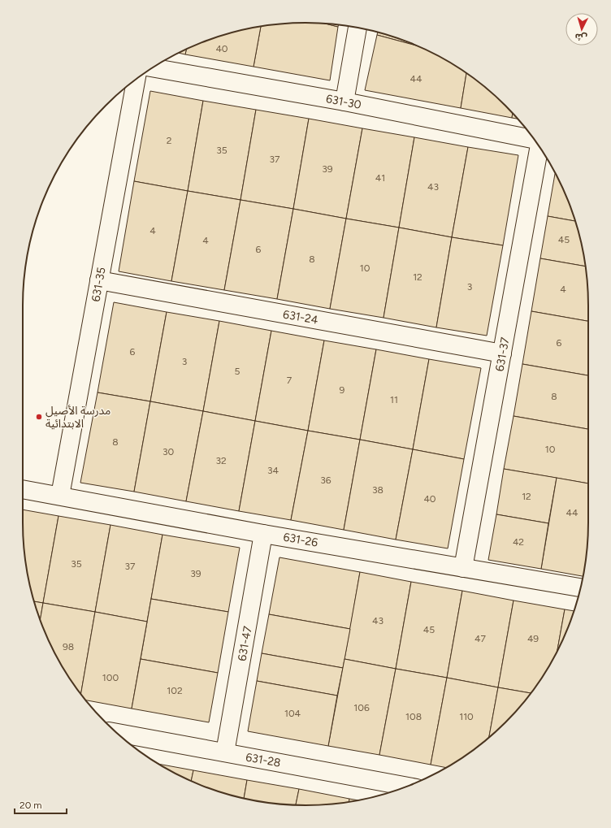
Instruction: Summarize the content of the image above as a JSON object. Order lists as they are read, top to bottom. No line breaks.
{"streets":{"street":["631-30","631-35","631-24","631-37","631-26","631-47","631-28"]},"crossings":[["631-35","631-24"],["631-35","631-26"],["631-24","631-37"],["631-37","631-26"],["631-26","631-47"],["631-47","631-28"]],"places":["مدرسة الأصيل الابتدائية"],"house_numbers":["40","44","2","35","37","39","41","43","4","45","4","6","8","10","12","3","4","6","6","3","5","7","9","8","11","8","10","30","32","34","36","38","12","40","44","42","35","37","39","43","45","47","49","98","100","102","106","104","108","110"],"scale_bar":"20 m","north":"bottom"}
